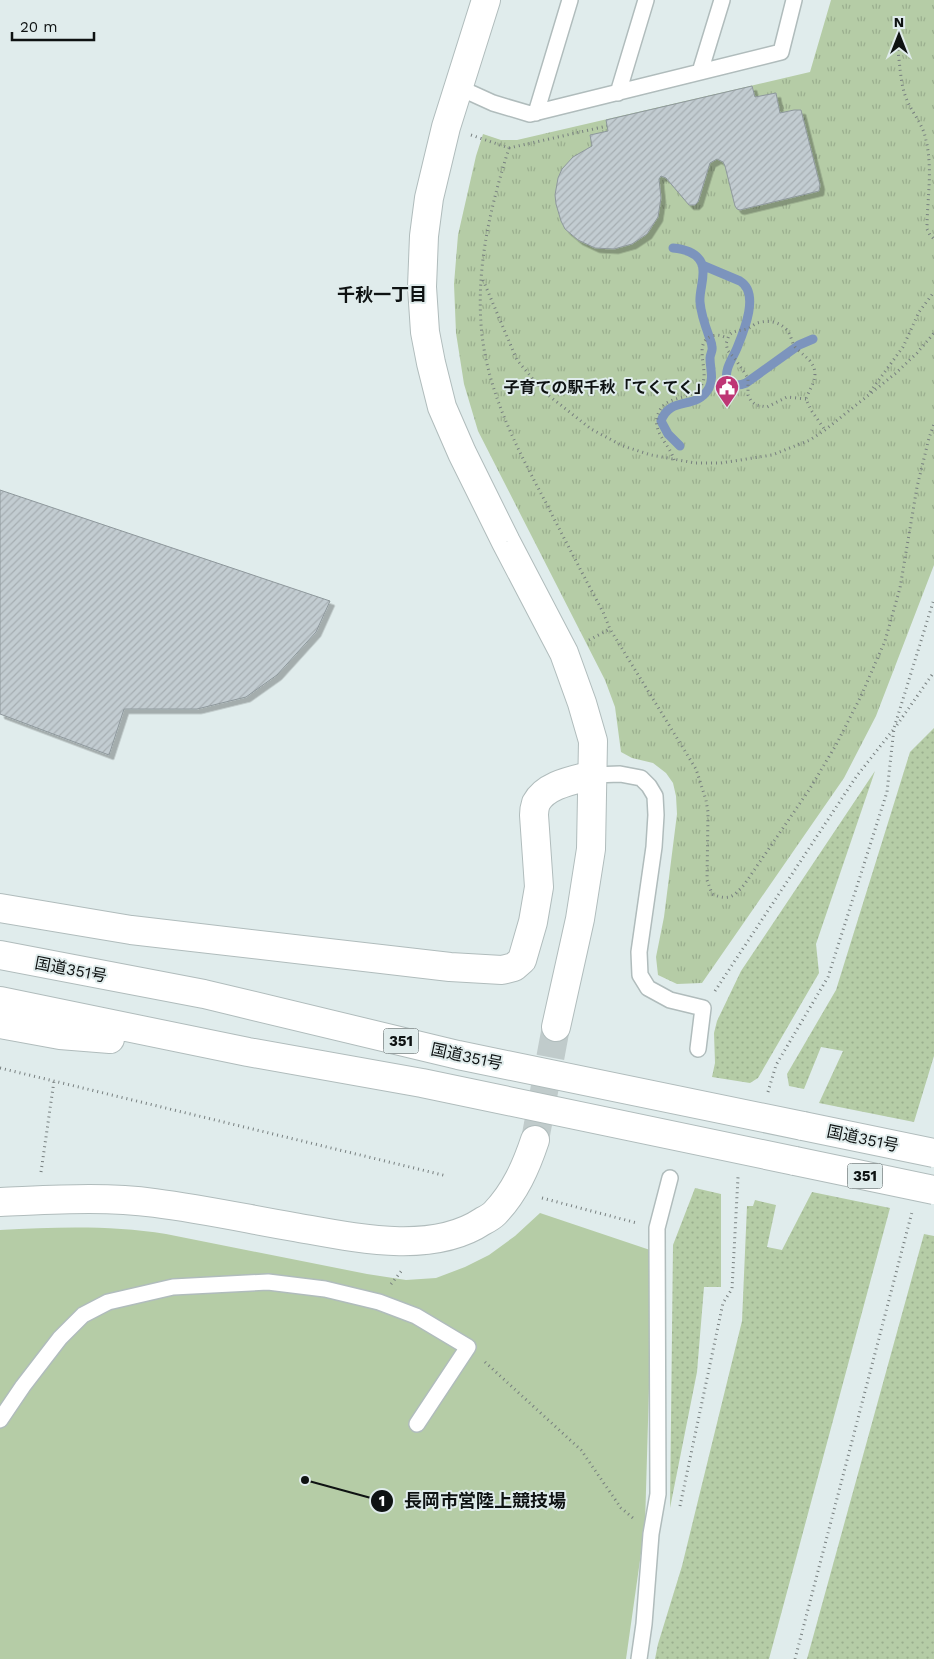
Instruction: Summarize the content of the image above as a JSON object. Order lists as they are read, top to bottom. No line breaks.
{"streets":{"main road":["国道351号","351"]},"districts":["千秋一丁目"],"places":{"public building":["子育ての駅千秋「てくてく」"],"other":["長岡市営陸上競技場"]},"scale_bar":"20 m","north":"top"}
